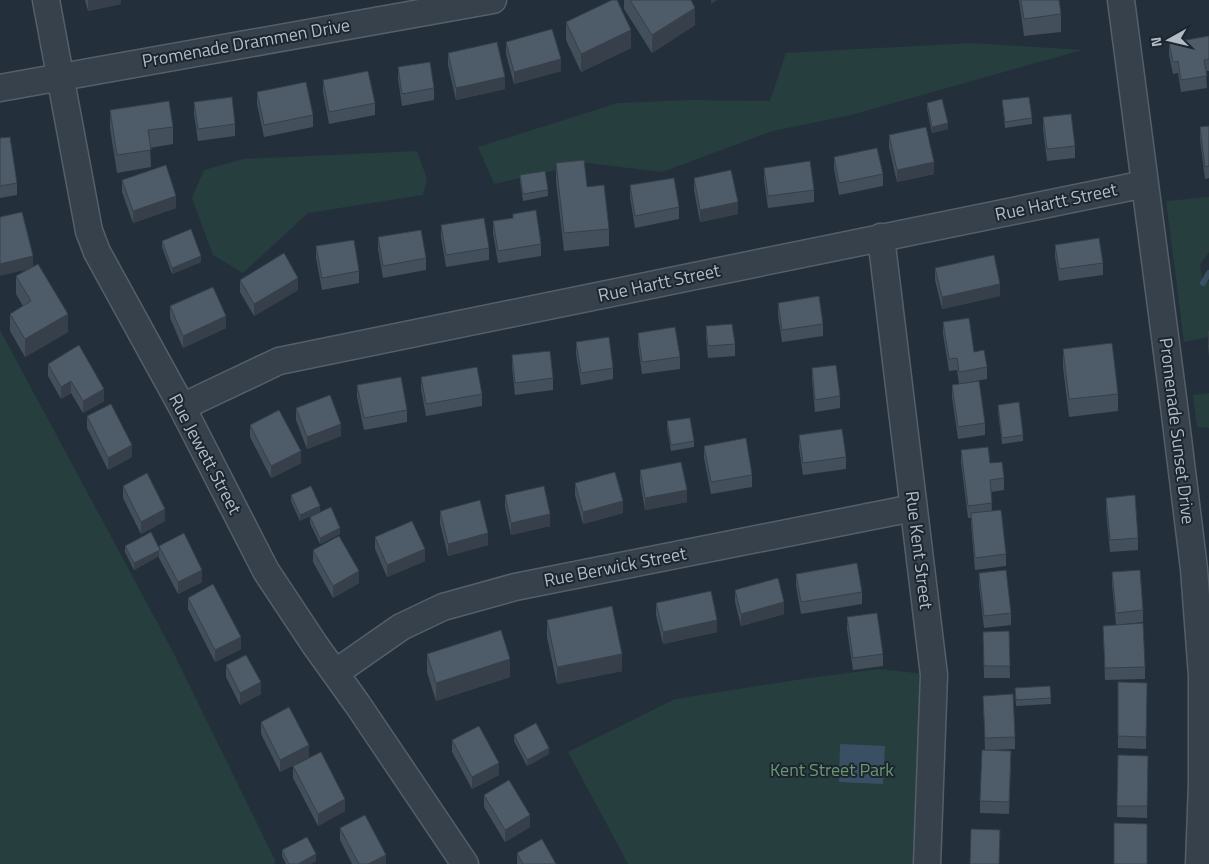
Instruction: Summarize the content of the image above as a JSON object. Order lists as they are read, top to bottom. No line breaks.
{"streets":{"street":["Promenade Drammen Drive","Rue Hartt Street","Promenade Sunset Drive","Rue Jewett Street","Rue Kent Street","Rue Berwick Street"]},"crossings":[["Promenade Drammen Drive","Rue Jewett Street"],["Rue Hartt Street","Promenade Sunset Drive"],["Rue Hartt Street","Rue Jewett Street"],["Rue Hartt Street","Rue Kent Street"],["Rue Jewett Street","Rue Berwick Street"],["Rue Kent Street","Rue Berwick Street"]],"parks":["Kent Street Park"],"north":"left"}
